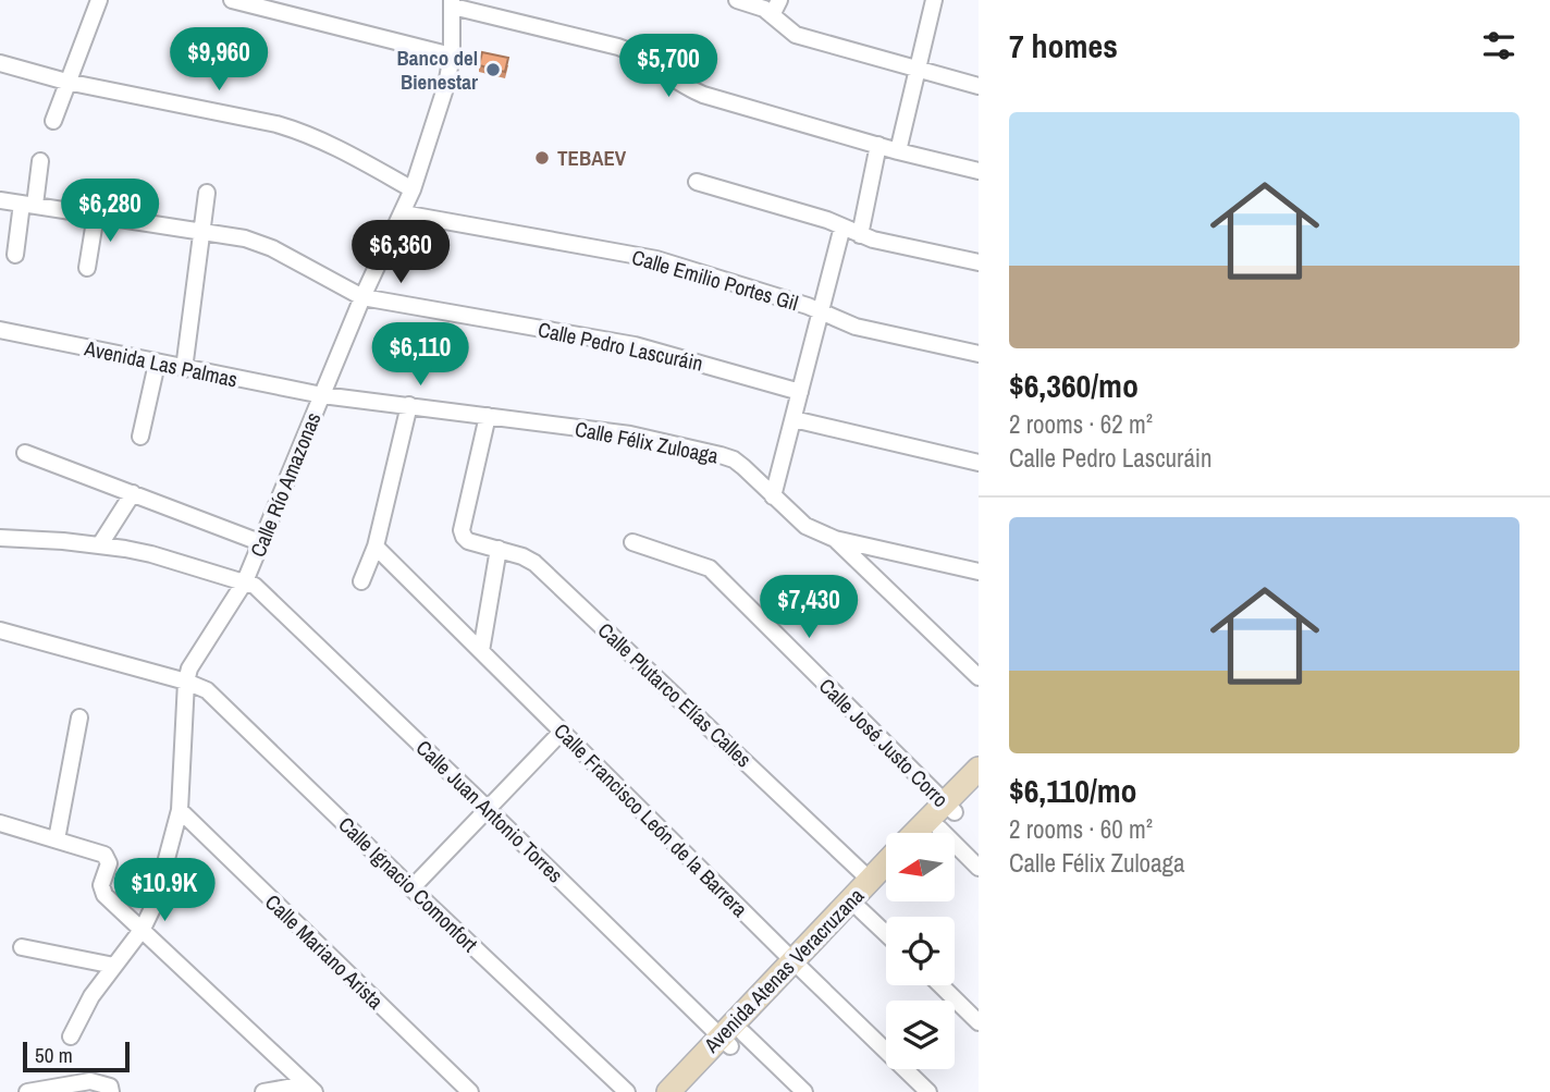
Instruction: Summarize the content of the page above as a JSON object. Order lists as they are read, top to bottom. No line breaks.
{"streets":{"main road":["Avenida Atenas Veracruzana"],"street":["Calle Emilio Portes Gil","Calle Pedro Lascuráin","Avenida Las Palmas","Calle Félix Zuloaga","Calle Río Amazonas","Calle Plutarco Elías Calles","Calle José Justo Corro","Calle Juan Antonio Torres","Calle Francisco León de la Barrera","Calle Ignacio Comonfort","Calle Mariano Arista"]},"crossings":[["Calle Emilio Portes Gil","Calle Río Amazonas"],["Calle Pedro Lascuráin","Calle Río Amazonas"],["Avenida Las Palmas","Calle Félix Zuloaga"],["Avenida Las Palmas","Calle Río Amazonas"],["Calle Félix Zuloaga","Calle Río Amazonas"],["Calle Félix Zuloaga","Calle Plutarco Elías Calles"],["Calle Río Amazonas","Calle Juan Antonio Torres"],["Calle Río Amazonas","Calle Ignacio Comonfort"],["Calle Plutarco Elías Calles","Avenida Atenas Veracruzana"],["Calle José Justo Corro","Avenida Atenas Veracruzana"],["Calle Juan Antonio Torres","Avenida Atenas Veracruzana"],["Calle Francisco León de la Barrera","Avenida Atenas Veracruzana"]],"places":["Banco del Bienestar","TEBAEV"],"scale_bar":"50 m","north":"left","page":{"heading":"7 homes","price":["$9,960","$5,700","$6,280","$6,360","$6,110","$7,430","$10.9K"],"list":[{"name":"$6,360/mo","note":"2 rooms · 62 m² · Calle Pedro Lascuráin"},{"name":"$6,110/mo","note":"2 rooms · 60 m² · Calle Félix Zuloaga"}],"scale":"50 m"}}
